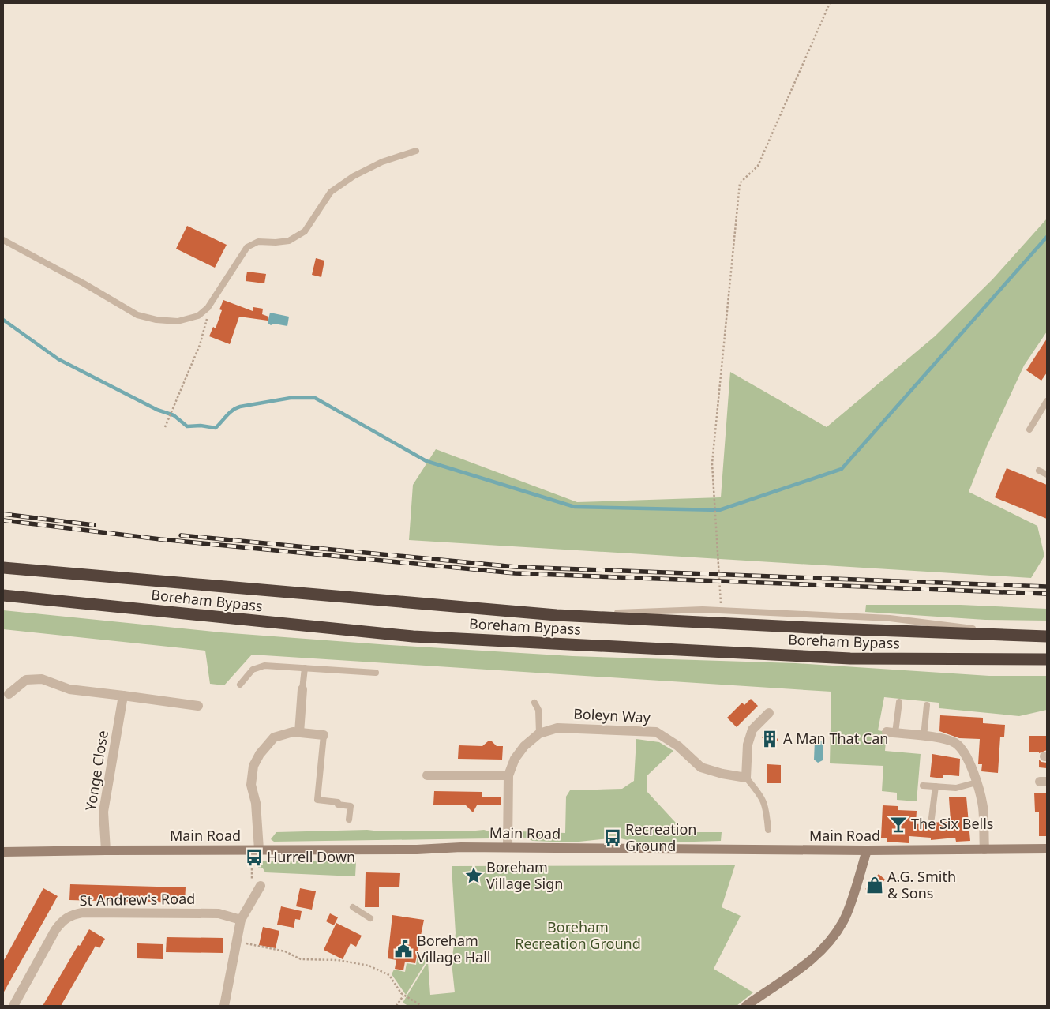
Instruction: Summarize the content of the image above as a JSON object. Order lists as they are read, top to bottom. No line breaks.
{"streets":{"highway":["Boreham Bypass"],"main road":["Main Road"],"street":["Boleyn Way","Yonge Close","St Andrew's Road"]},"crossings":[["Boleyn Way","Main Road"],["Yonge Close","Main Road"]],"parks":["Boreham Recreation Ground"],"places":{"building":["A Man That Can"],"bar":["The Six Bells"],"bus stop":["Recreation Ground","Hurrell Down"],"place":["Boreham Village Sign"],"shop":["A.G. Smith & Sons"],"public building":["Boreham Village Hall"]}}
